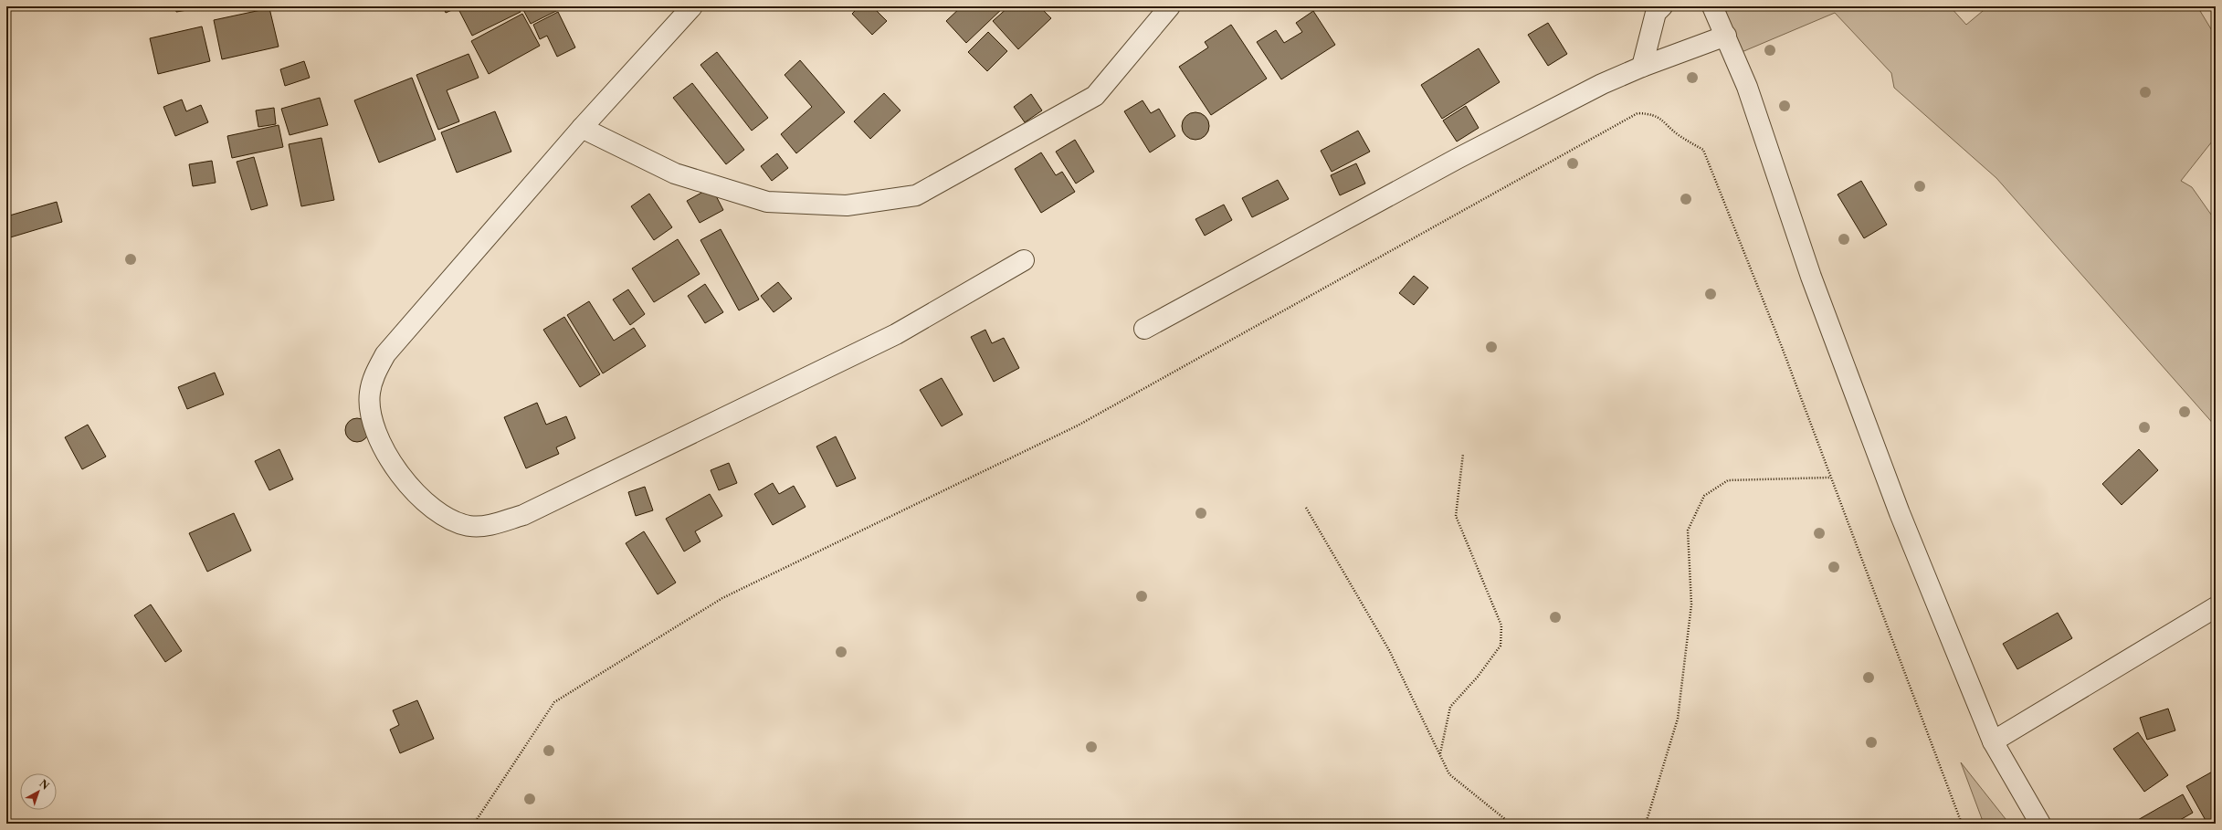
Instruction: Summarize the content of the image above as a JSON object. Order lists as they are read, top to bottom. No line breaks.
{"north":"top right"}
